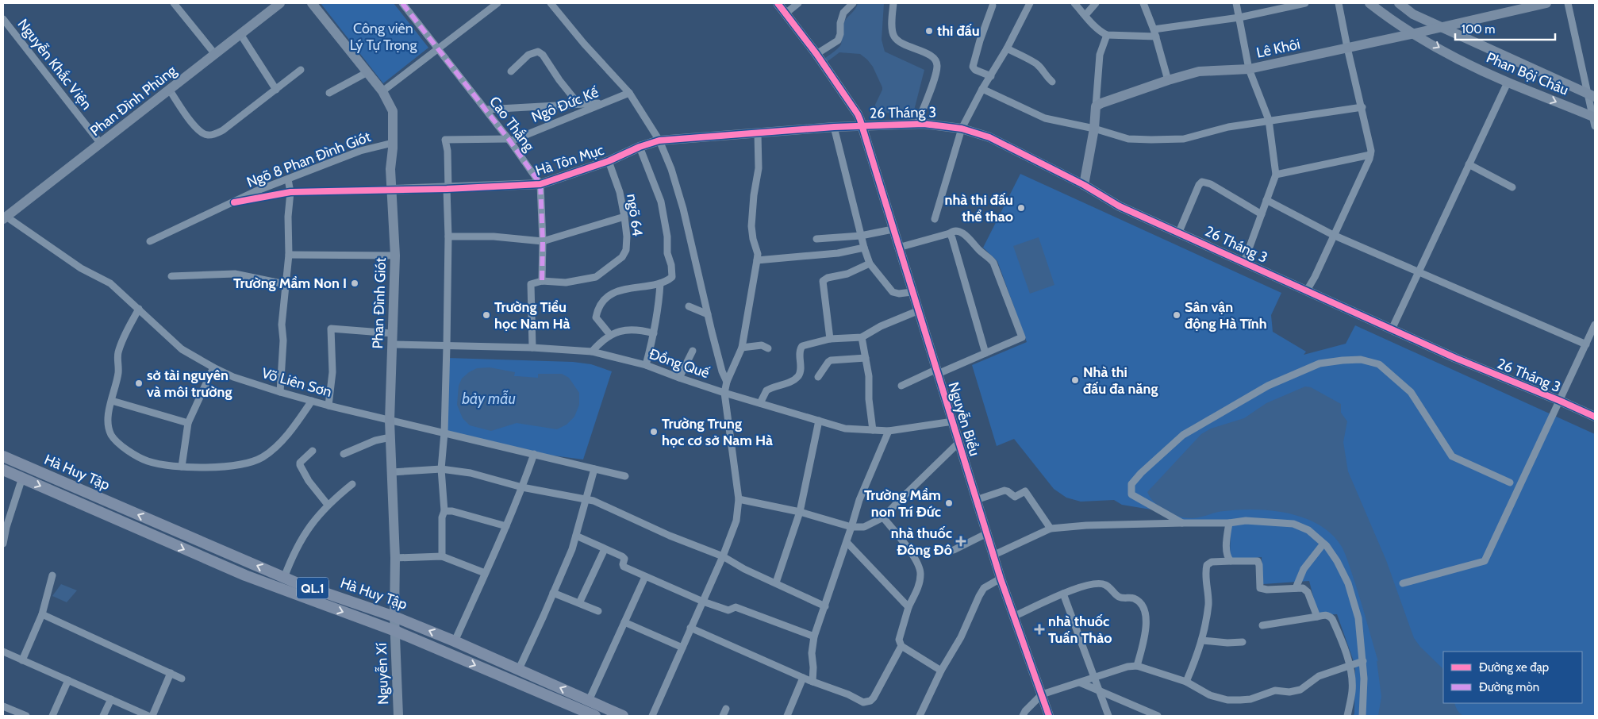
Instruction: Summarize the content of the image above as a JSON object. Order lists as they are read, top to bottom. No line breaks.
{"streets":{"main road":["Hà Huy Tập","QL.1"],"street":["Lê Khôi","Nguyễn Khắc Viện","Phan Bội Châu","Phan Đình Phùng","Ngô Đức Kế","26 Tháng 3","Cao Thắng","Ngõ 8 Phan Đình Giót","Hà Tôn Mục","ngõ 64","Phan Đình Giót","Đồng Quế","Võ Liên Sơn","Nguyễn Biểu","Nguyễn Xí"]},"crossings":[["Lê Khôi","Phan Bội Châu"],["Nguyễn Khắc Viện","Phan Đình Phùng"],["Phan Đình Phùng","Võ Liên Sơn"],["Ngô Đức Kế","Cao Thắng"],["26 Tháng 3","Hà Tôn Mục"],["26 Tháng 3","Nguyễn Biểu"],["Cao Thắng","Hà Tôn Mục"],["Ngõ 8 Phan Đình Giót","Hà Tôn Mục"],["Ngõ 8 Phan Đình Giót","Phan Đình Giót"],["Hà Tôn Mục","ngõ 64"],["Hà Tôn Mục","Phan Đình Giót"],["Hà Tôn Mục","Nguyễn Biểu"],["Phan Đình Giót","Đồng Quế"],["Phan Đình Giót","Võ Liên Sơn"],["Phan Đình Giót","Hà Huy Tập"],["Phan Đình Giót","Nguyễn Xí"],["Đồng Quế","Nguyễn Biểu"],["Hà Huy Tập","Nguyễn Xí"]],"water":["bảy mẫu"],"parks":["Công viên Lý Tự Trọng"],"places":{"other":["thi đấu","nhà thi đấu thể thao","Trường Mầm Non I","Trường Tiểu học Nam Hà","Sân vận động Hà Tĩnh","Nhà thi đấu đa năng","sở tài nguyên và môi trường","Trường Trung học cơ sở Nam Hà","Trường Mầm non Trí Đức"],"health":["nhà thuốc Đông Đô","nhà thuốc Tuấn Thảo"]},"legend":["Đường xe đạp","Đường mòn"],"scale_bar":"100 m"}
